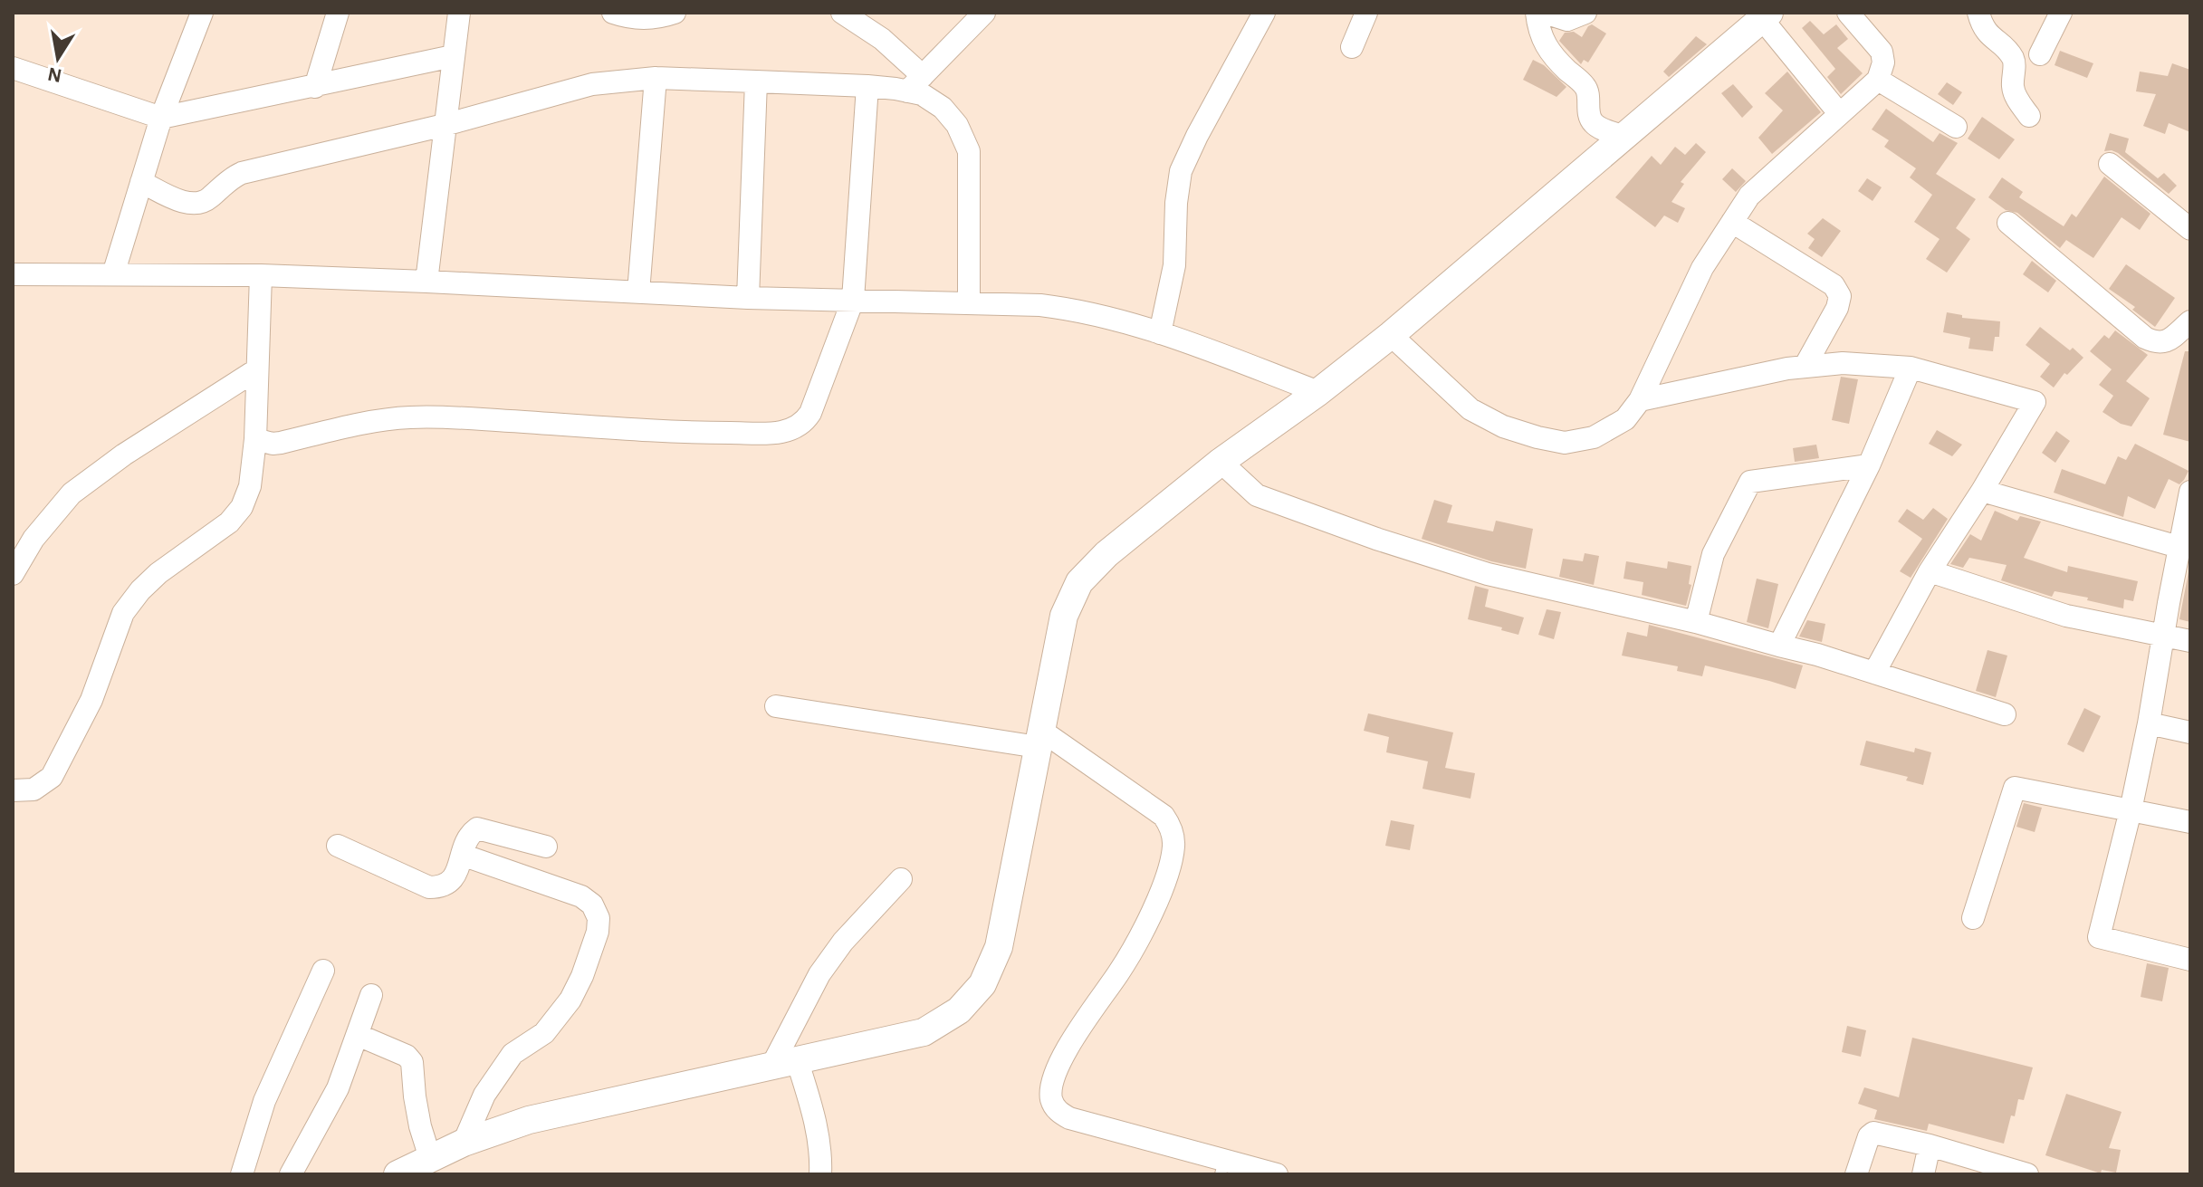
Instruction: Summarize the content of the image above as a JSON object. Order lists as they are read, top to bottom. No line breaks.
{"north":"bottom"}
